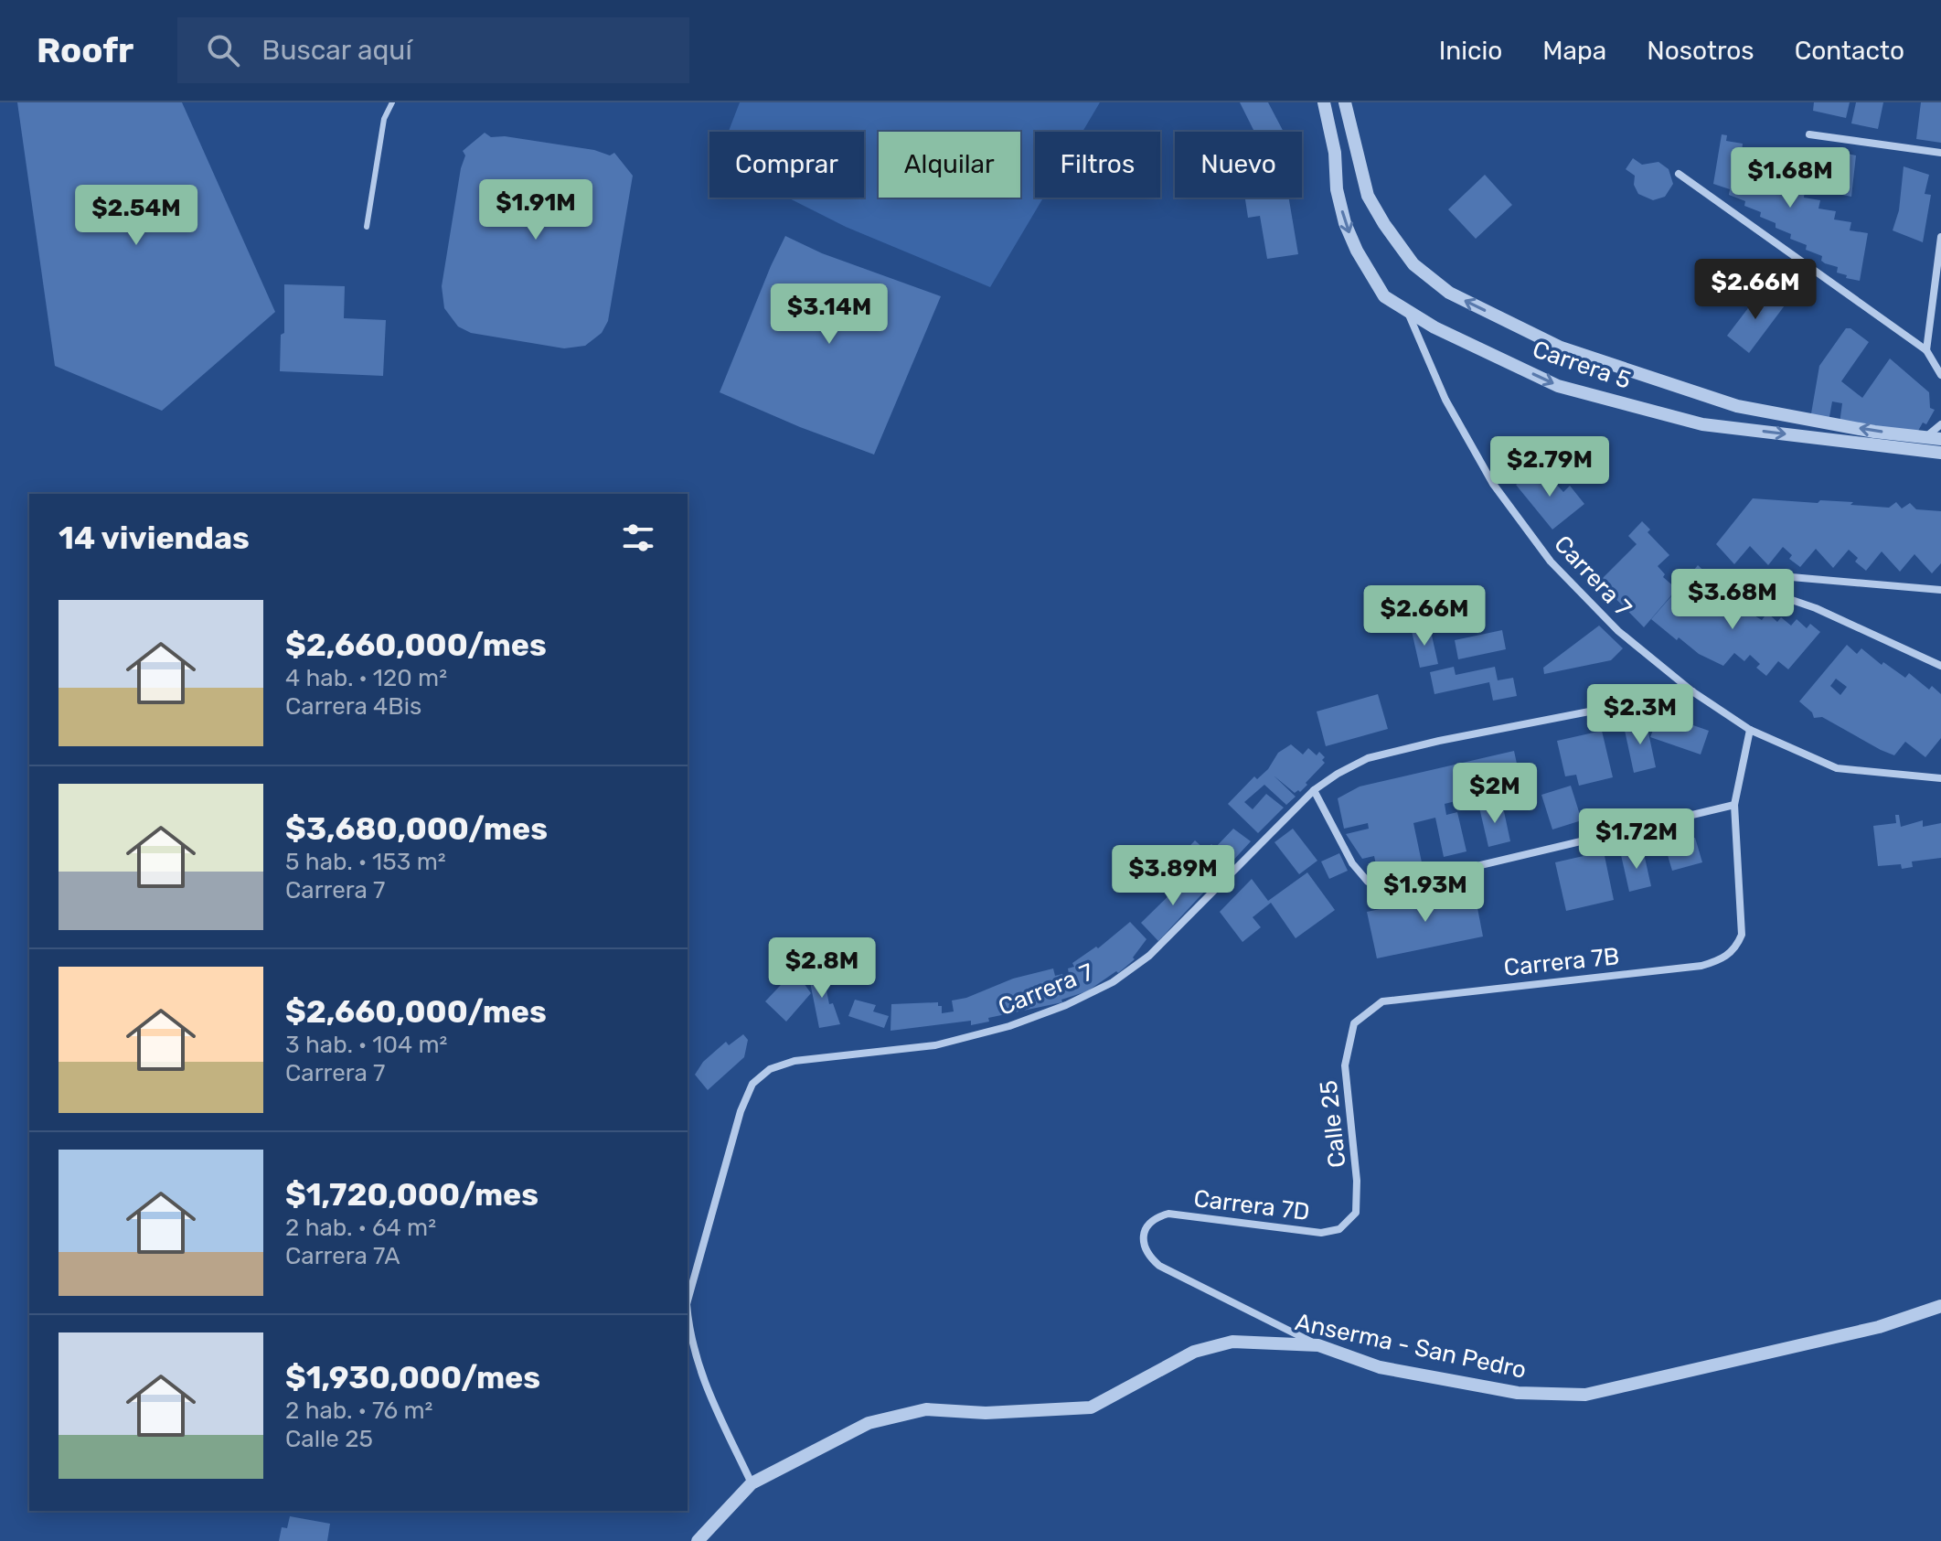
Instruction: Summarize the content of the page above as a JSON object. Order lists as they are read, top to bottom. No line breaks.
{"streets":{"street":["Carrera 5","Carrera 7","Carrera 7B","Calle 25","Carrera 7D","Anserma - San Pedro"]},"crossings":[["Carrera 5","Carrera 7"],["Carrera 7","Anserma - San Pedro"],["Carrera 7B","Calle 25"],["Calle 25","Carrera 7D"],["Carrera 7D","Anserma - San Pedro"]],"page":{"header":"Roofr","search":"Buscar aquí","nav":["Inicio","Mapa","Nosotros","Contacto"],"chip":["Comprar","Alquilar","Filtros","Nuevo"],"price":["$1.68M","$1.91M","$2.54M","$2.66M","$3.14M","$2.79M","$3.68M","$2.66M","$2.3M","$2M","$1.72M","$3.89M","$1.93M","$2.8M"],"heading":"14 viviendas","list":[{"name":"$2,660,000/mes","note":"4 hab. · 120 m² · Carrera 4Bis"},{"name":"$3,680,000/mes","note":"5 hab. · 153 m² · Carrera 7"},{"name":"$2,660,000/mes","note":"3 hab. · 104 m² · Carrera 7"},{"name":"$1,720,000/mes","note":"2 hab. · 64 m² · Carrera 7A"},{"name":"$1,930,000/mes","note":"2 hab. · 76 m² · Calle 25"}]}}
